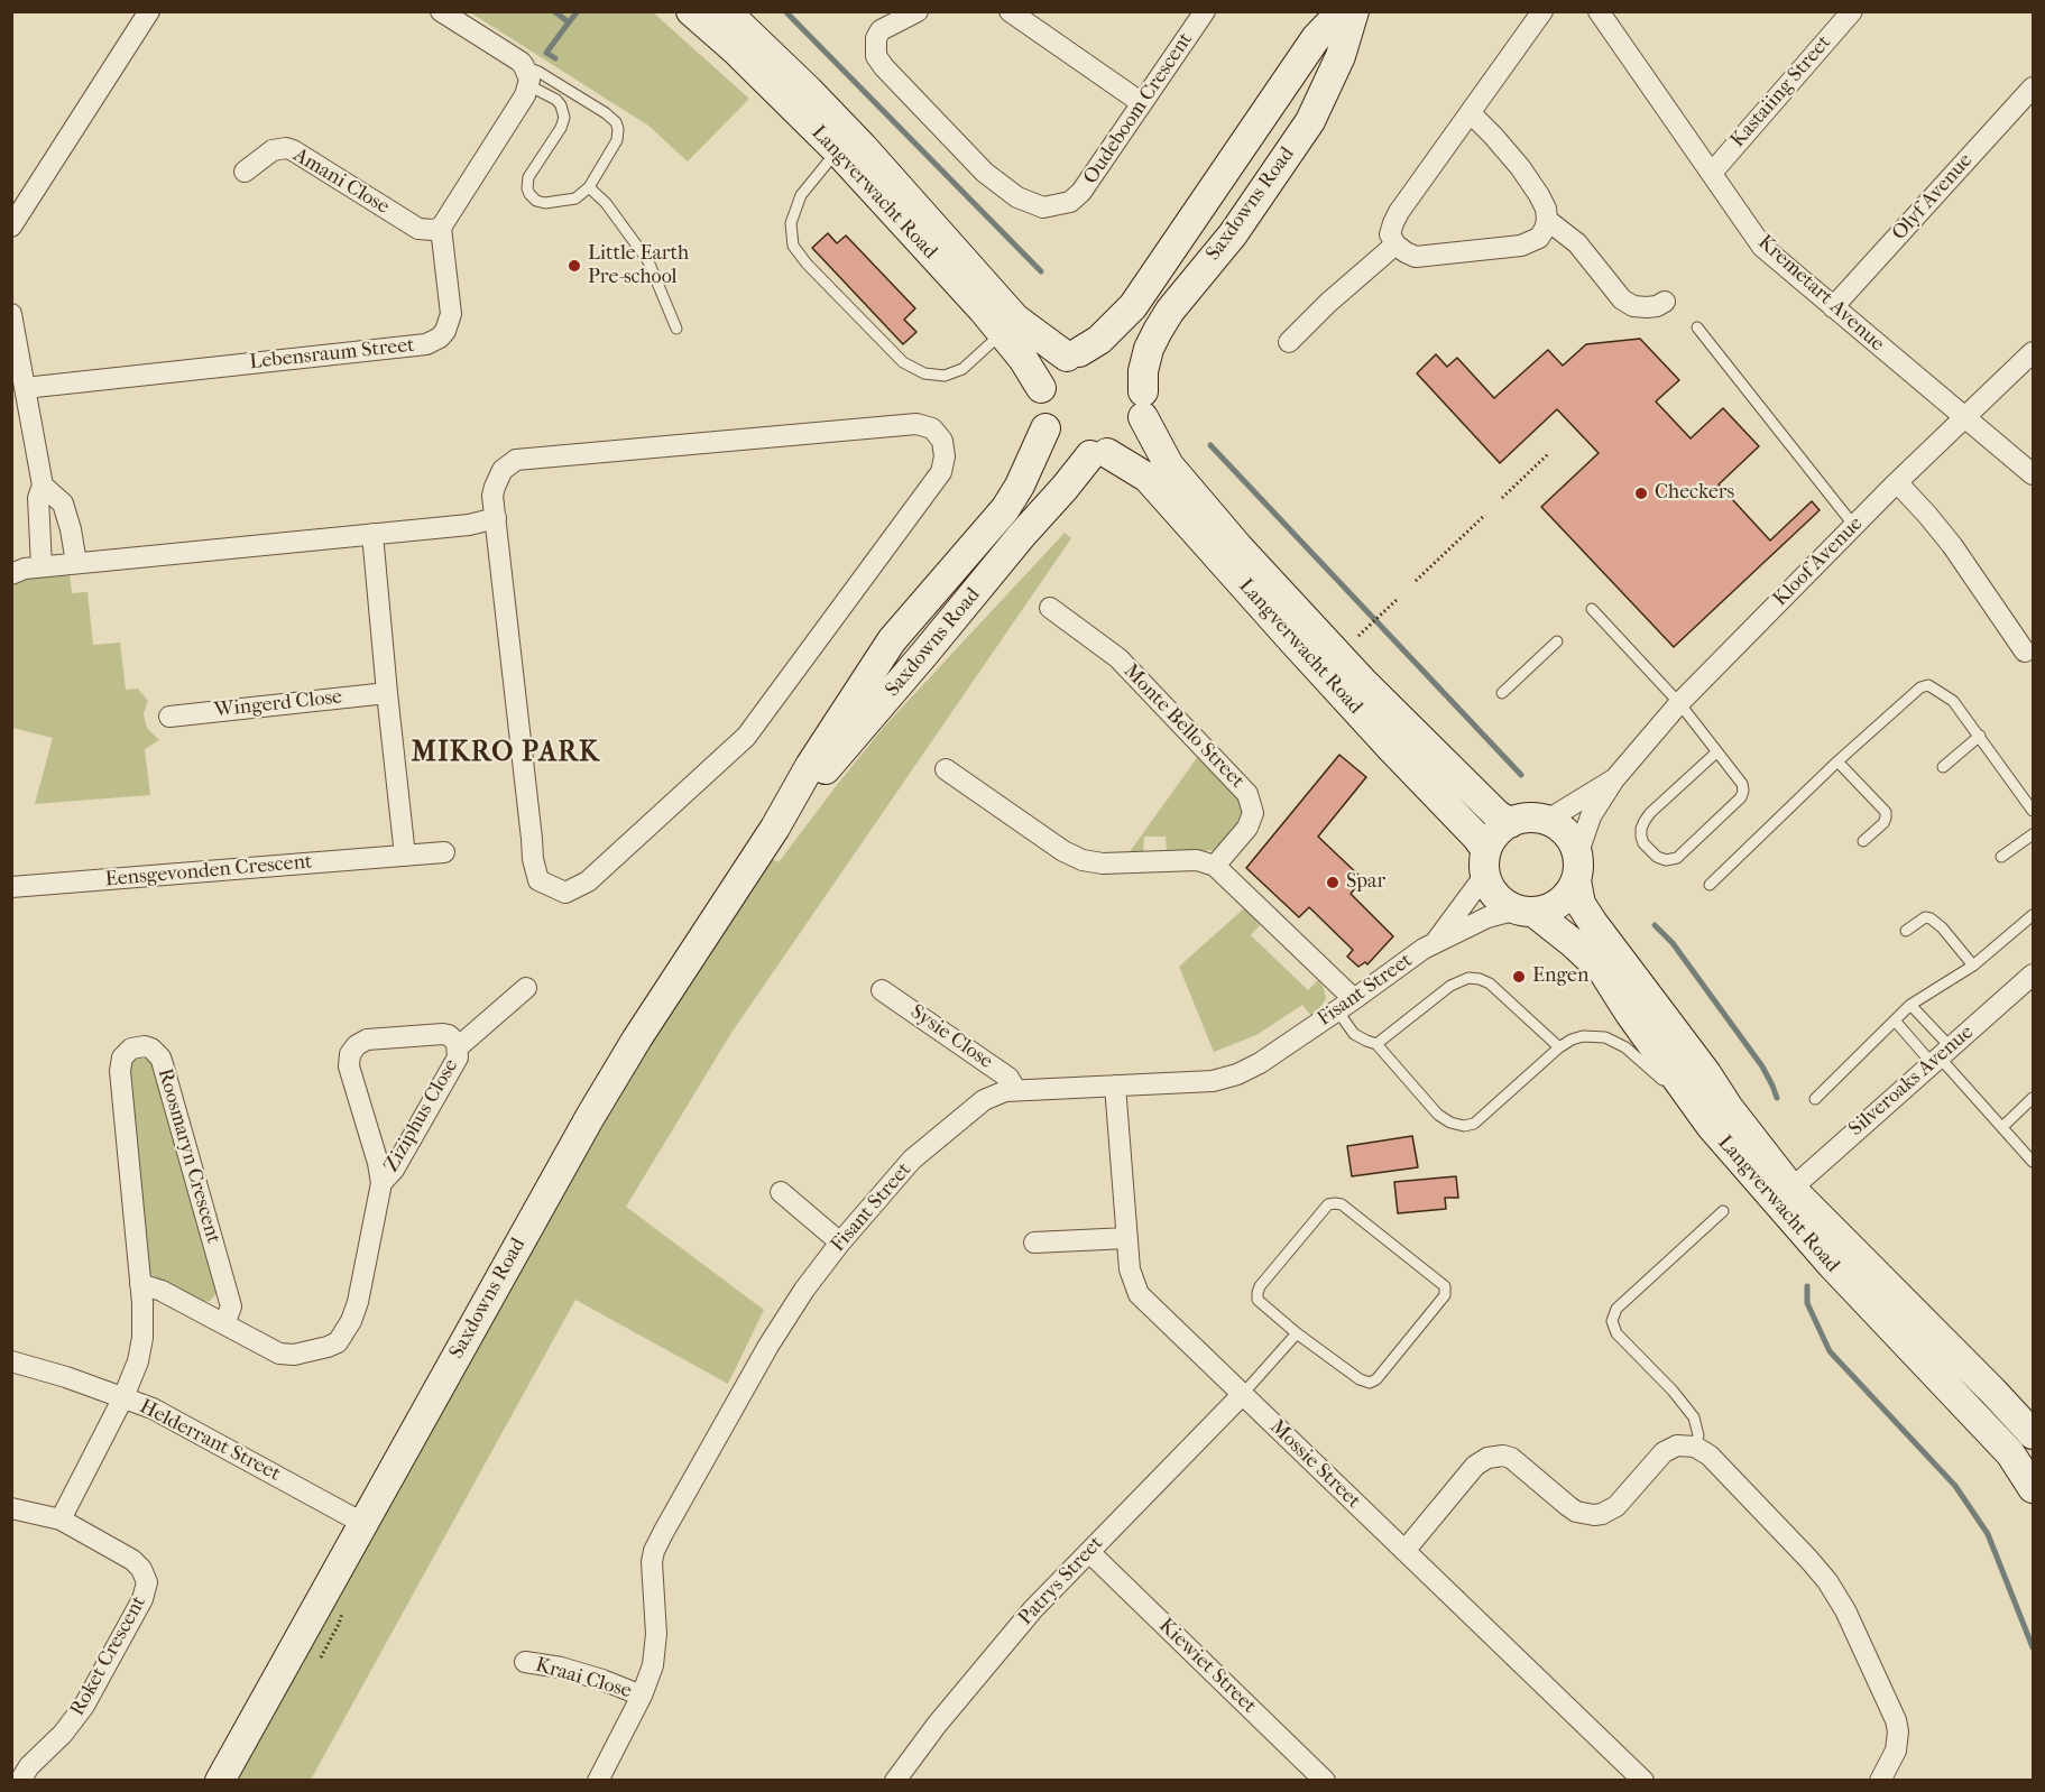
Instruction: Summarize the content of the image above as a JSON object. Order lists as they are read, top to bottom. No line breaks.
{"streets":{"street":["Kastaiing Street","Oudeboom Crescent","Amani Close","Langverwacht Road","Olyf Avenue","Saxdowns Road","Kremetart Avenue","Lebensraum Street","Kloof Avenue","Wingerd Close","Monte Bello Street","Eensgevonden Crescent","Fisant Street","Sysie Close","Silveroaks Avenue","Ziziphus Close","Roosmaryn Crescent","Helderrant Street","Mossie Street","Patrys Street","Roket Crescent","Kiewiet Street","Kraai Close"]},"crossings":[["Kastaiing Street","Kremetart Avenue"],["Amani Close","Lebensraum Street"],["Langverwacht Road","Saxdowns Road"],["Langverwacht Road","Kloof Avenue"],["Langverwacht Road","Fisant Street"],["Langverwacht Road","Silveroaks Avenue"],["Olyf Avenue","Kremetart Avenue"],["Saxdowns Road","Helderrant Street"],["Kremetart Avenue","Kloof Avenue"],["Kloof Avenue","Fisant Street"],["Fisant Street","Sysie Close"],["Fisant Street","Mossie Street"],["Fisant Street","Kraai Close"],["Ziziphus Close","Roosmaryn Crescent"],["Roosmaryn Crescent","Helderrant Street"],["Mossie Street","Patrys Street"],["Patrys Street","Kiewiet Street"]],"districts":["MIKRO PARK"],"places":["Little Earth Pre-school","Checkers","Spar","Engen"]}
